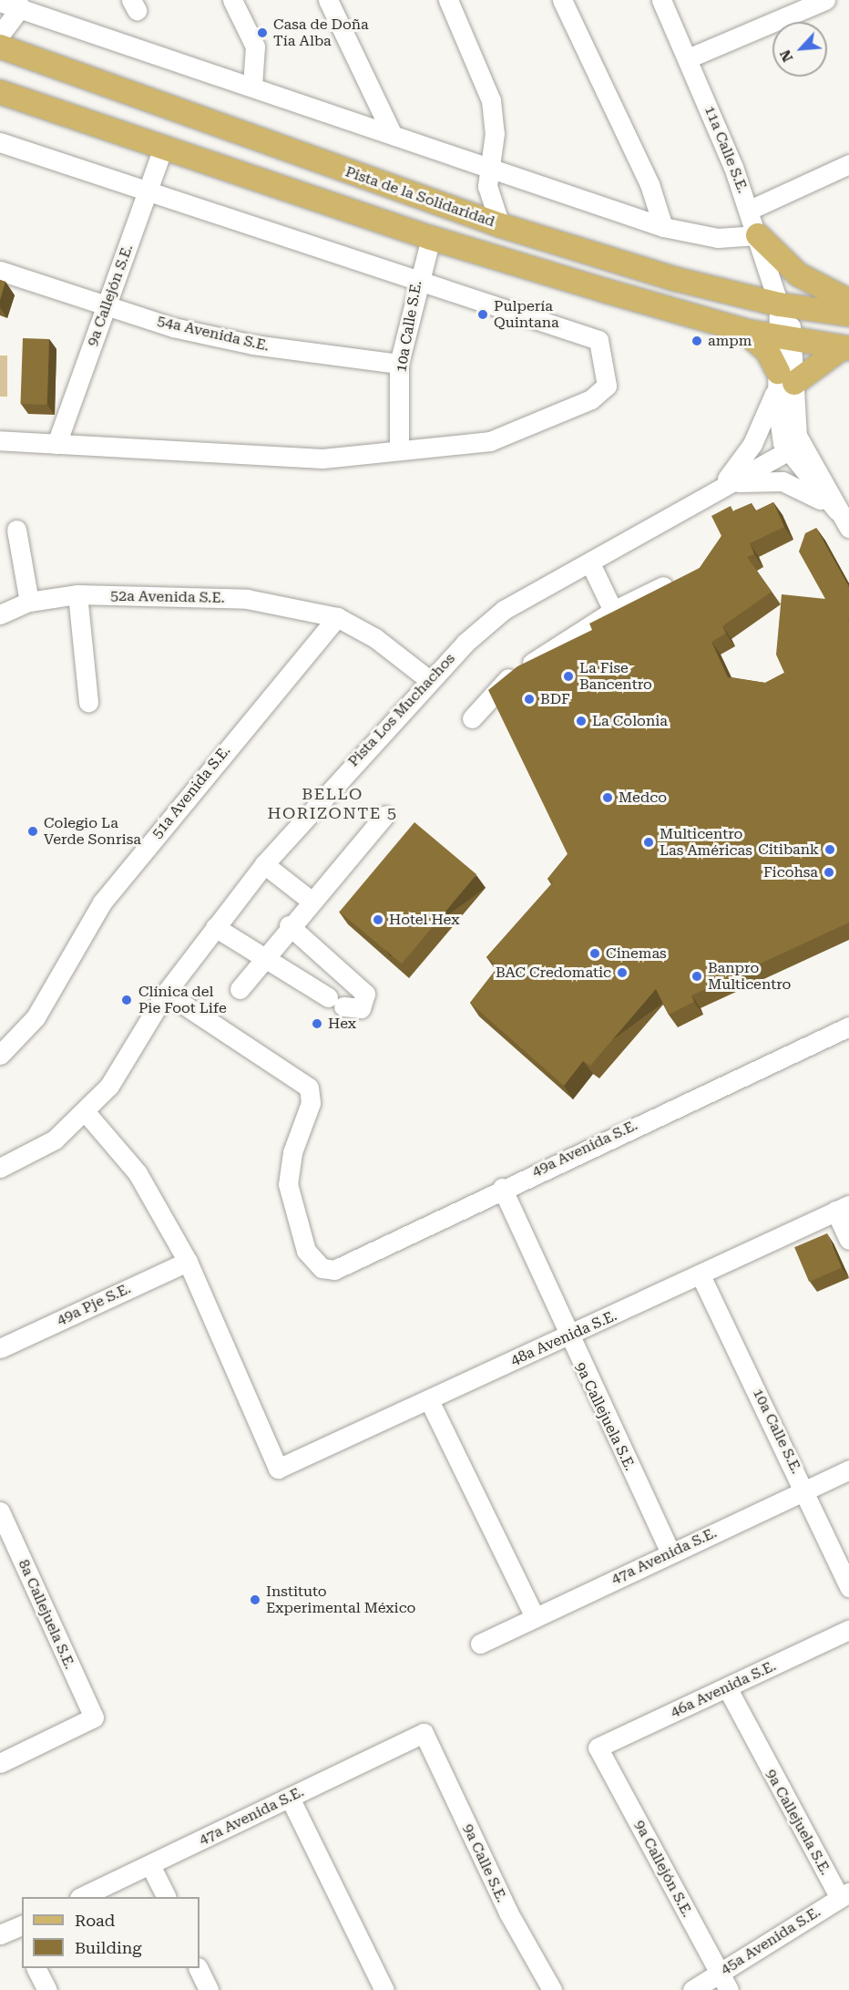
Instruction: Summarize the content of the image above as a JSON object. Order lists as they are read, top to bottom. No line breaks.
{"streets":{"main road":["Pista de la Solidaridad"],"street":["11a Calle S.E.","9a Callejón S.E.","10a Calle S.E.","54a Avenida S.E.","52a Avenida S.E.","Pista Los Muchachos","51a Avenida S.E.","49a Avenida S.E.","49a Pje S.E.","48a Avenida S.E.","9a Callejuela S.E.","47a Avenida S.E.","8a Callejuela S.E.","46a Avenida S.E.","9a Calle S.E.","45a Avenida S.E."]},"crossings":[["11a Calle S.E.","Pista de la Solidaridad"],["11a Calle S.E.","Pista Los Muchachos"],["9a Callejón S.E.","54a Avenida S.E."],["9a Callejón S.E.","46a Avenida S.E."],["9a Callejón S.E.","45a Avenida S.E."],["10a Calle S.E.","54a Avenida S.E."],["10a Calle S.E.","48a Avenida S.E."],["10a Calle S.E.","47a Avenida S.E."],["52a Avenida S.E.","51a Avenida S.E."],["Pista Los Muchachos","49a Avenida S.E."],["49a Avenida S.E.","9a Callejuela S.E."],["49a Pje S.E.","48a Avenida S.E."],["48a Avenida S.E.","9a Callejuela S.E."],["9a Callejuela S.E.","47a Avenida S.E."],["9a Callejuela S.E.","46a Avenida S.E."],["9a Callejuela S.E.","45a Avenida S.E."],["47a Avenida S.E.","9a Calle S.E."]],"districts":["BELLO HORIZONTE 5"],"places":["Casa de Doña Tía Alba","Pulpería Quintana","ampm","La Fise Bancentro","BDF","La Colonia","Medco","Colegio La Verde Sonrisa","Multicentro Las Américas","Citibank","Ficohsa","Hotel Hex","Cinemas","BAC Credomatic","Banpro Multicentro","Clínica del Pie Foot Life","Hex","Instituto Experimental México"],"legend":["Road","Building"],"north":"bottom left"}
